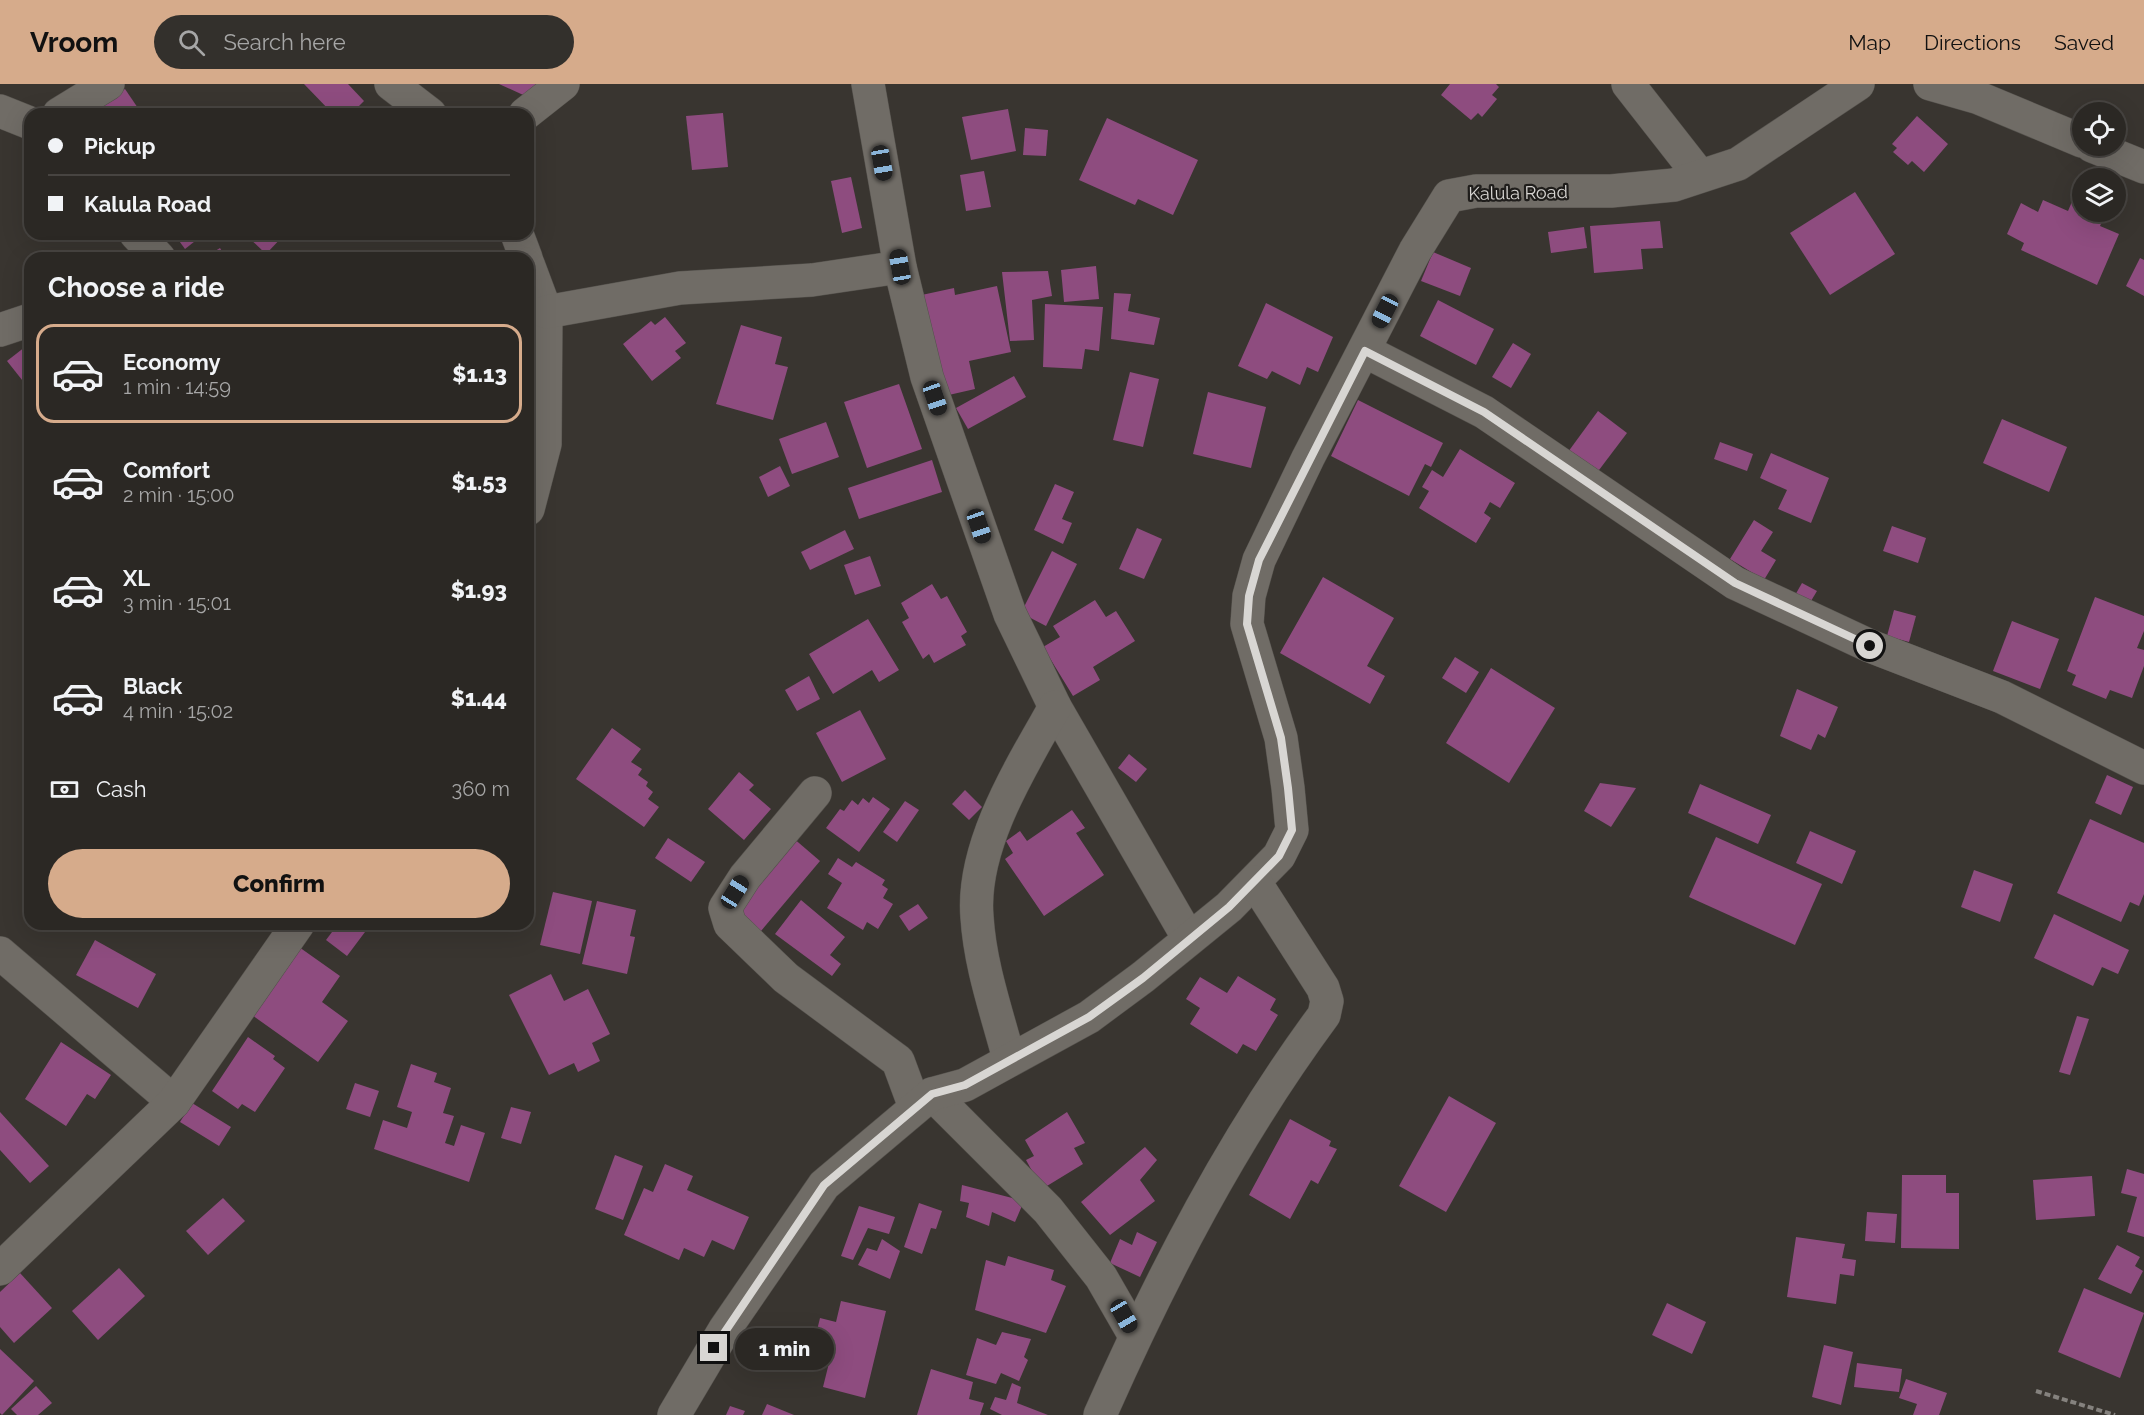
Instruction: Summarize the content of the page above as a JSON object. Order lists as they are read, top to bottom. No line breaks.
{"streets":{"street":["Kalula Road"]},"page":{"header":"Vroom","search":"Search here","nav":["Map","Directions","Saved"],"banner":["Pickup","Kalula Road"],"heading":"Choose a ride","list":[{"name":"Economy","note":"1 min · 14:59","value":"$1.13"},{"name":"Comfort","note":"2 min · 15:00","value":"$1.53"},{"name":"XL","note":"3 min · 15:01","value":"$1.93"},{"name":"Black","note":"4 min · 15:02","value":"$1.44"}],"pay":["Cash","360 m"],"buttons":"Confirm","bubble":"1 min"}}
